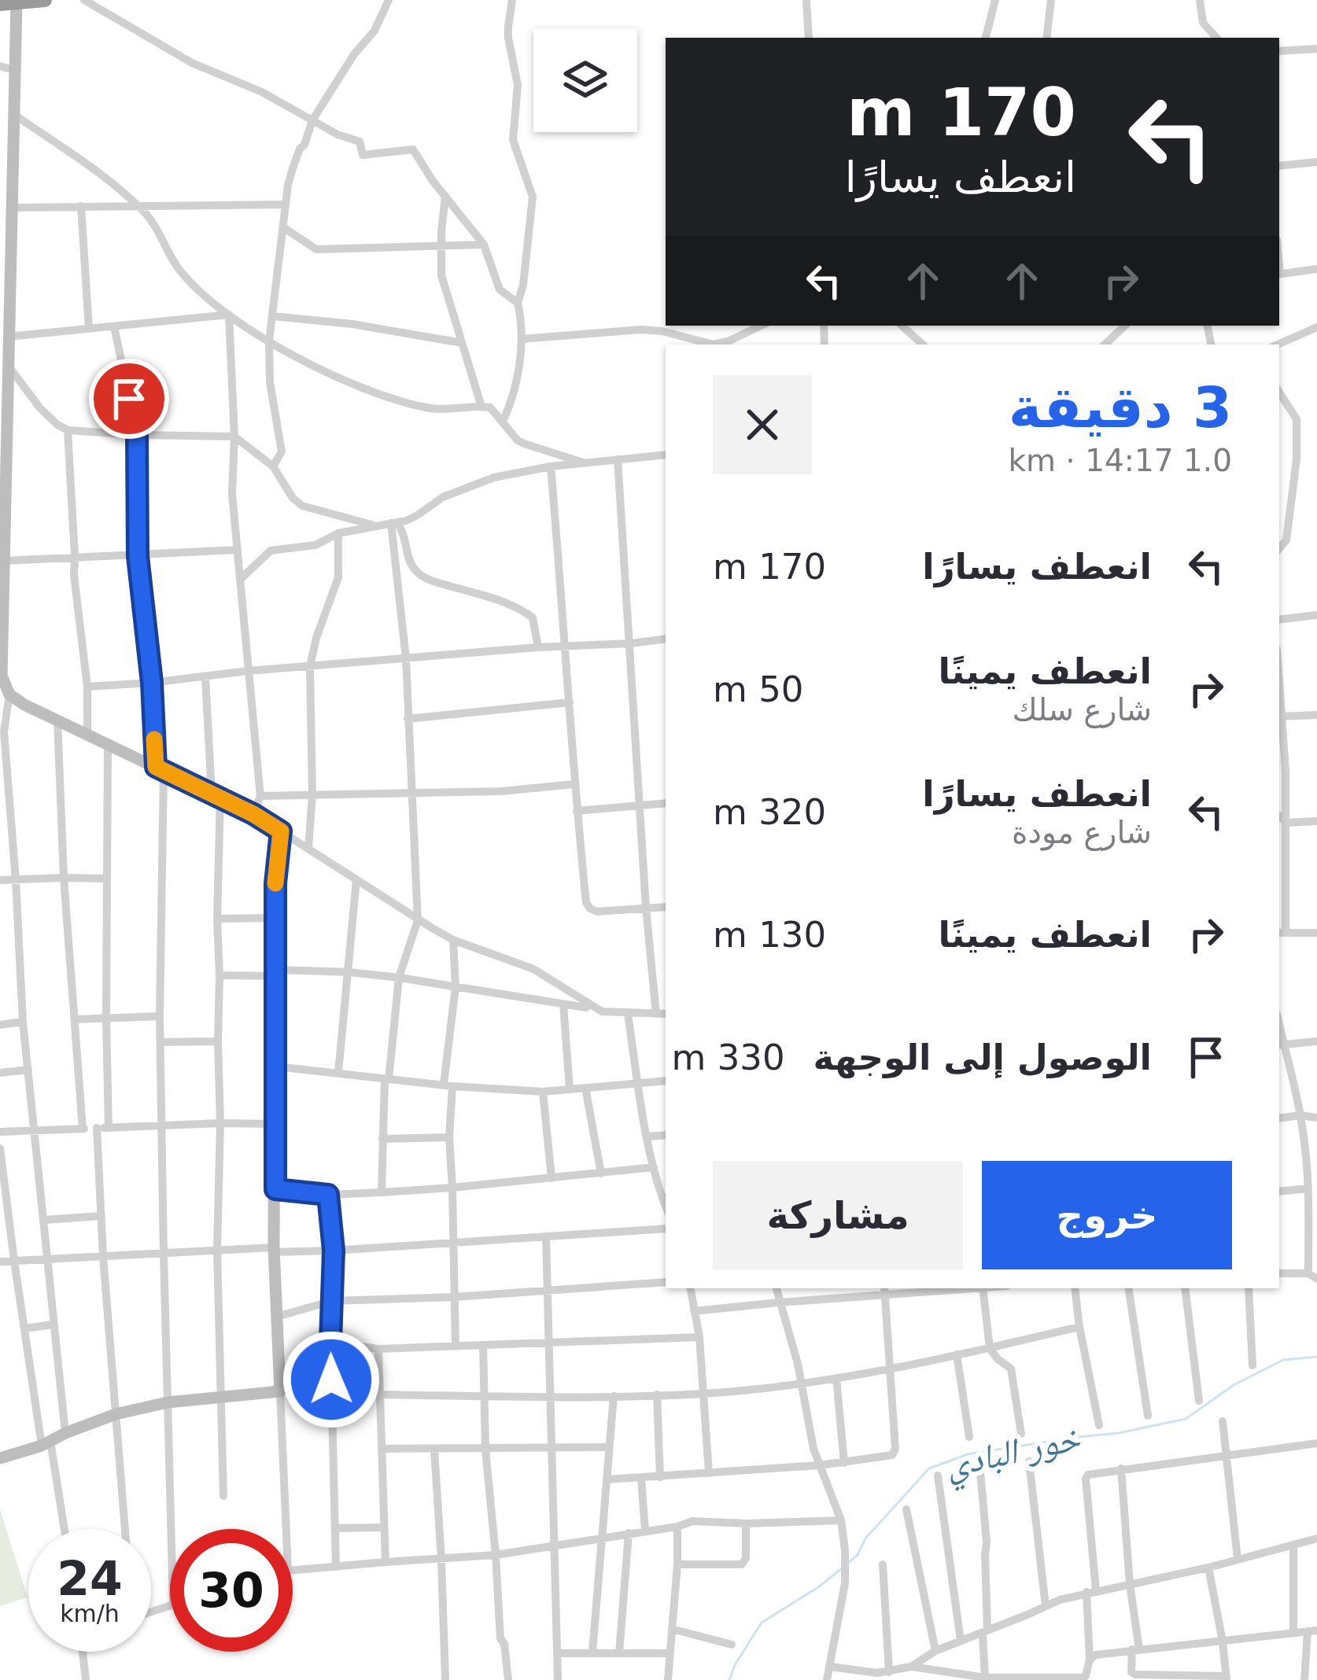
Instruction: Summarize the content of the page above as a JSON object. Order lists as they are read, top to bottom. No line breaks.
{"water":["خور البادي"],"page":{"turn":["170 m","انعطف يسارًا"],"heading":["3 دقيقة","1.0 km · 14:17"],"list":[{"name":"انعطف يسارًا","value":"170 m"},{"name":"انعطف يمينًا","note":"شارع سلك","value":"50 m"},{"name":"انعطف يسارًا","note":"شارع مودة","value":"320 m"},{"name":"انعطف يمينًا","value":"130 m"},{"name":"الوصول إلى الوجهة","value":"330 m"}],"buttons":["خروج","مشاركة"],"speed":"24 km/h","limit":"30"}}
